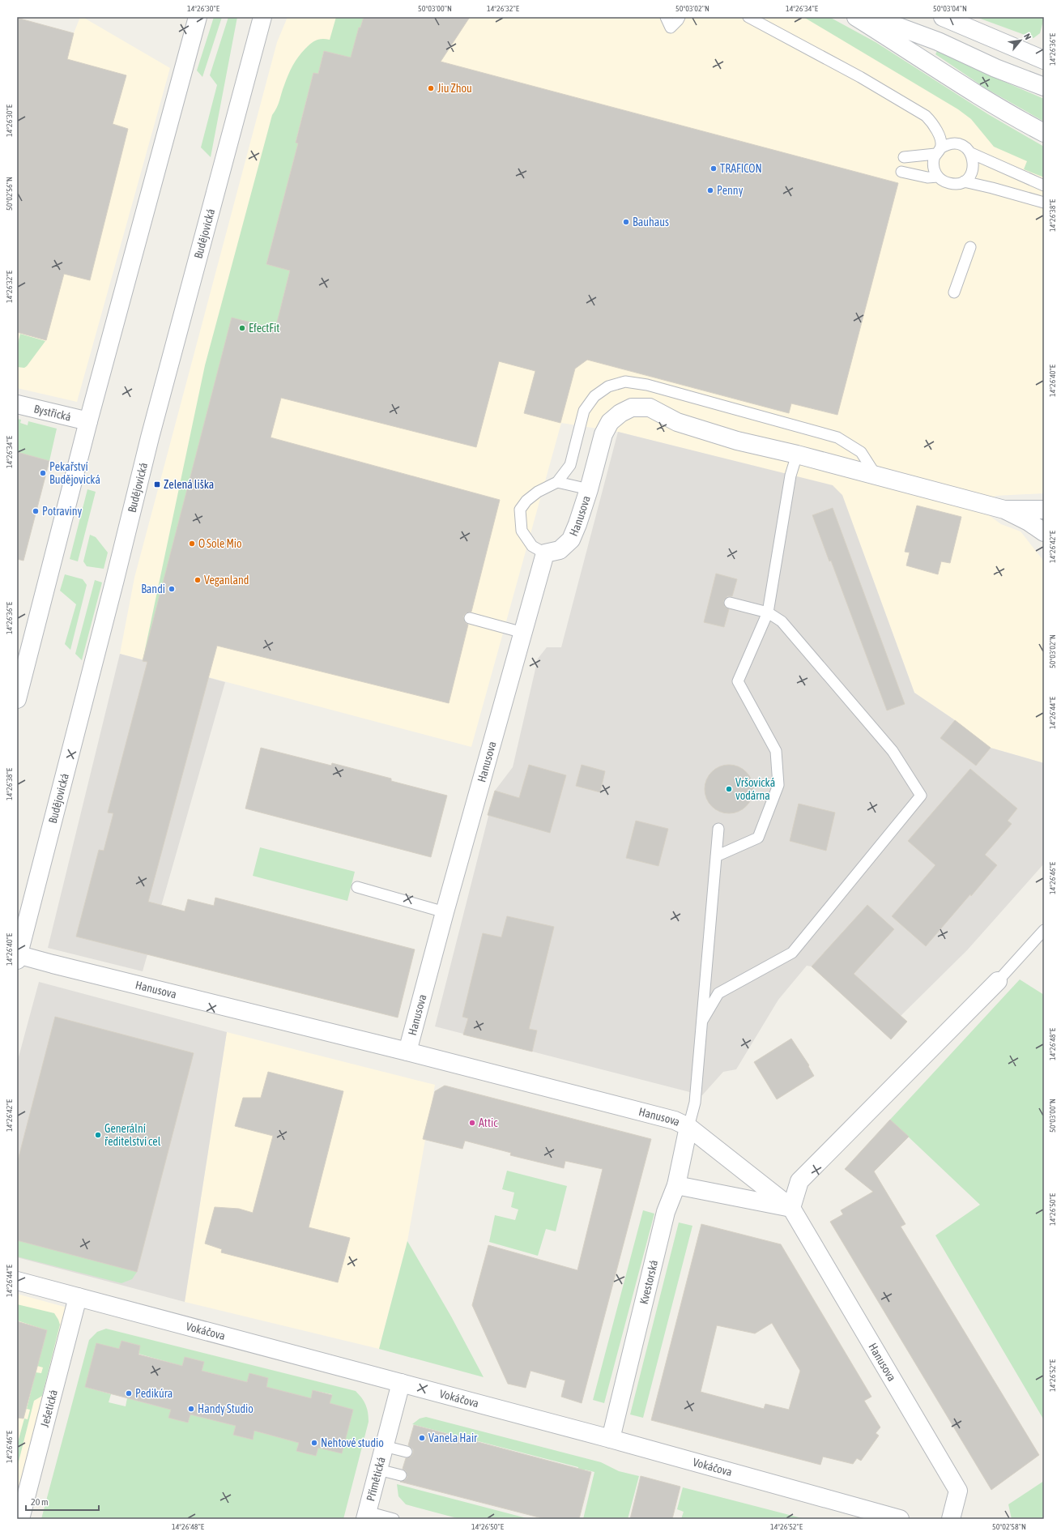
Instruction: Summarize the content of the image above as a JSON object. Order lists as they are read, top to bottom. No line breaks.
{"streets":{"street":["Budějovická","Bystřická","Hanusova","Kvestorská","Vokáčova","Ješetická","Přímětická"]},"crossings":[["Budějovická","Hanusova"],["Hanusova","Kvestorská"],["Kvestorská","Vokáčova"],["Vokáčova","Ješetická"],["Vokáčova","Přímětická"]],"places":{"other":["Jiu Zhou","TRAFICON","Penny","Bauhaus","EfectFit","Pekařství Budějovická","Potraviny","O Sole Mio","Veganland","Bandi","Vršovická vodárna","Attic","Generální ředitelství cel","Pedikúra","Handy Studio","Vanela Hair","Nehtové studio"],"transit":["Zelená liška"]},"scale_bar":"20 m","north":"top right","coordinates":["14°26'30\"E","50°03'00\"N","14°26'32\"E","50°03'02\"N","14°26'34\"E","50°03'04\"N","14°26'36\"E","50°02'56\"N","14°26'38\"E","14°26'40\"E","14°26'42\"E","14°26'44\"E","14°26'46\"E","14°26'48\"E","14°26'50\"E","14°26'52\"E","50°02'58\"N"]}
